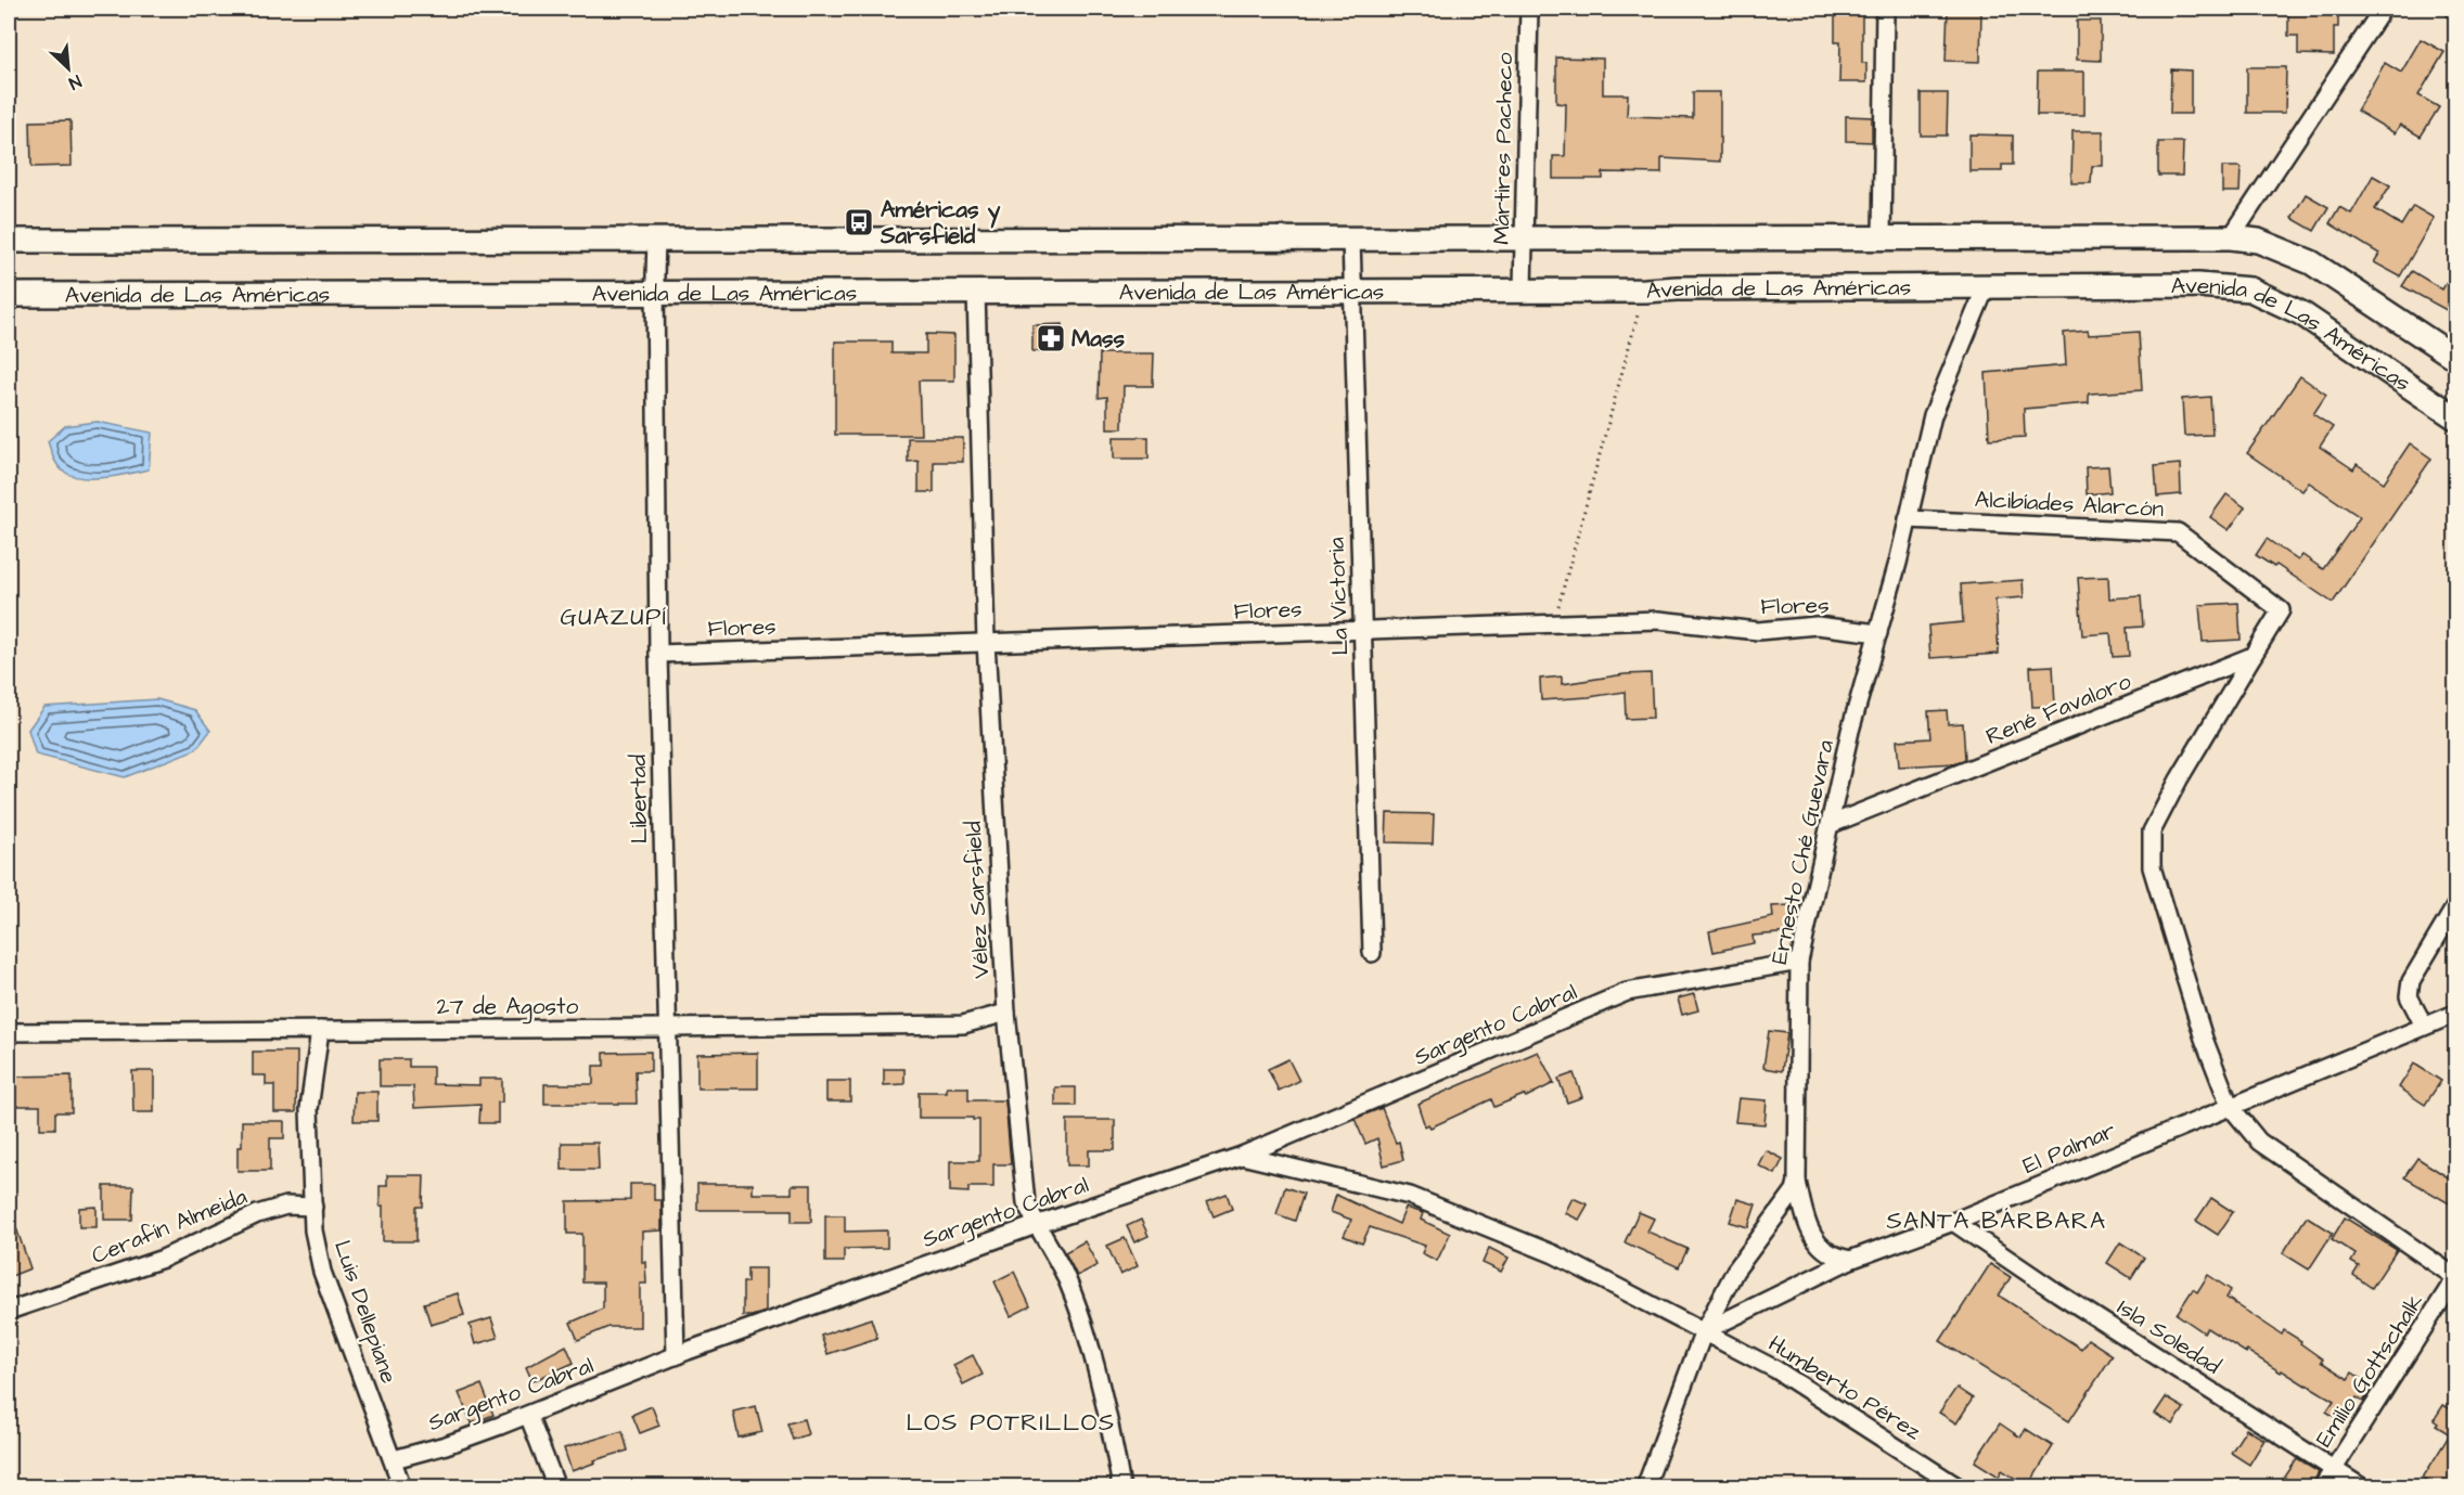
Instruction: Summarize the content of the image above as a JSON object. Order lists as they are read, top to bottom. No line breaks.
{"streets":{"main road":["Avenida de Las Américas"],"street":["Mártires Pacheco","Alcibíades Alarcón","La Victoria","Flores","René Favaloro","Libertad","Ernesto Ché Guevara","Vélez Sarsfield","27 de Agosto","Sargento Cabral","El Palmar","Cerafín Almeida","Luis Dellepiane","Isla Soledad","Emilio Gottschalk","Humberto Pérez"]},"crossings":[["Mártires Pacheco","Avenida de Las Américas"],["Avenida de Las Américas","La Victoria"],["Avenida de Las Américas","Libertad"],["Avenida de Las Américas","Ernesto Ché Guevara"],["Avenida de Las Américas","Vélez Sarsfield"],["Alcibíades Alarcón","René Favaloro"],["Alcibíades Alarcón","Ernesto Ché Guevara"],["La Victoria","Flores"],["Flores","Libertad"],["Flores","Ernesto Ché Guevara"],["Flores","Vélez Sarsfield"],["René Favaloro","Ernesto Ché Guevara"],["Libertad","27 de Agosto"],["Libertad","Sargento Cabral"],["Ernesto Ché Guevara","Sargento Cabral"],["Ernesto Ché Guevara","El Palmar"],["Ernesto Ché Guevara","Humberto Pérez"],["Vélez Sarsfield","27 de Agosto"],["Vélez Sarsfield","Sargento Cabral"],["27 de Agosto","Luis Dellepiane"],["Sargento Cabral","Luis Dellepiane"],["Sargento Cabral","Humberto Pérez"],["El Palmar","Isla Soledad"],["El Palmar","Humberto Pérez"],["Cerafín Almeida","Luis Dellepiane"],["Isla Soledad","Emilio Gottschalk"]],"districts":["GUAZUPÍ","SANTA BÁRBARA","LOS POTRILLOS"],"places":{"bus stop":["Américas y Sarsfield"],"pharmacy":["Mass"]},"north":"bottom right"}
